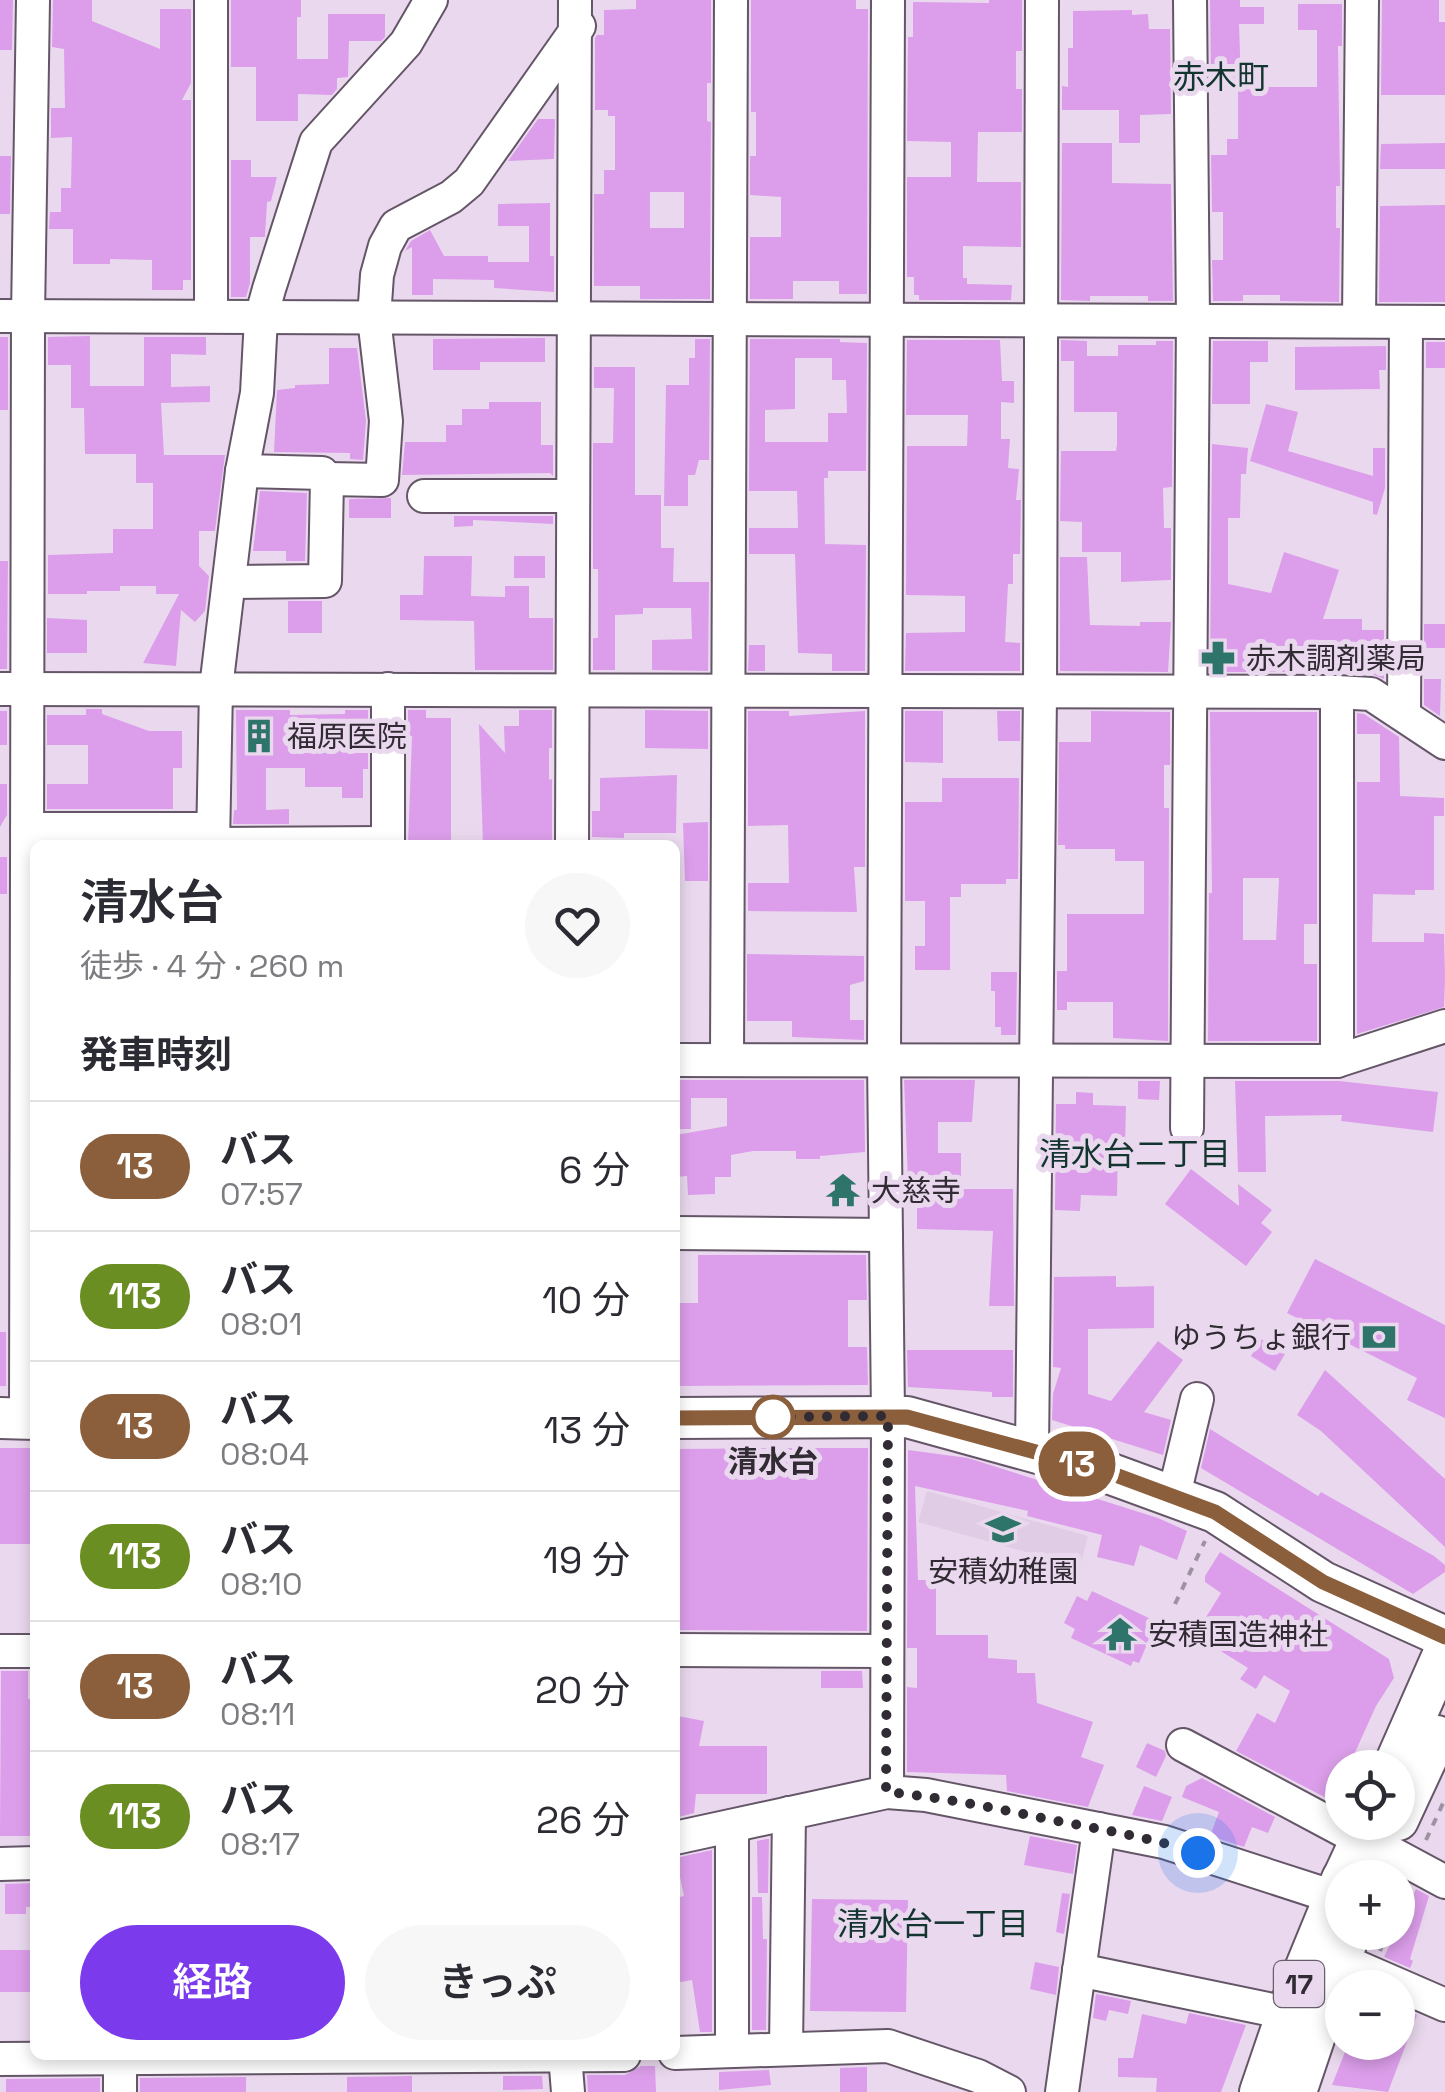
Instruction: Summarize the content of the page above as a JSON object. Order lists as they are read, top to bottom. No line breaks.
{"streets":{"main road":["17"]},"districts":["赤木町","清水台二丁目","清水台一丁目"],"places":{"pharmacy":["赤木調剤薬局"],"building":["福原医院"],"temple":["大慈寺","安積国造神社"],"bank":["ゆうちょ銀行"],"other":["清水台"],"school or university":["安積幼稚園"]},"lines":["bus line 13"],"page":{"on_map":"13","heading":[["清水台","徒歩 · 4 分 · 260 m"],"発車時刻"],"list":[{"mark":"13","name":"バス","note":"07:57","value":"6 分"},{"mark":"113","name":"バス","note":"08:01","value":"10 分"},{"mark":"13","name":"バス","note":"08:04","value":"13 分"},{"mark":"113","name":"バス","note":"08:10","value":"19 分"},{"mark":"13","name":"バス","note":"08:11","value":"20 分"},{"mark":"113","name":"バス","note":"08:17","value":"26 分"}],"map_buttons":["+","−"],"buttons":["経路","きっぷ"]}}
